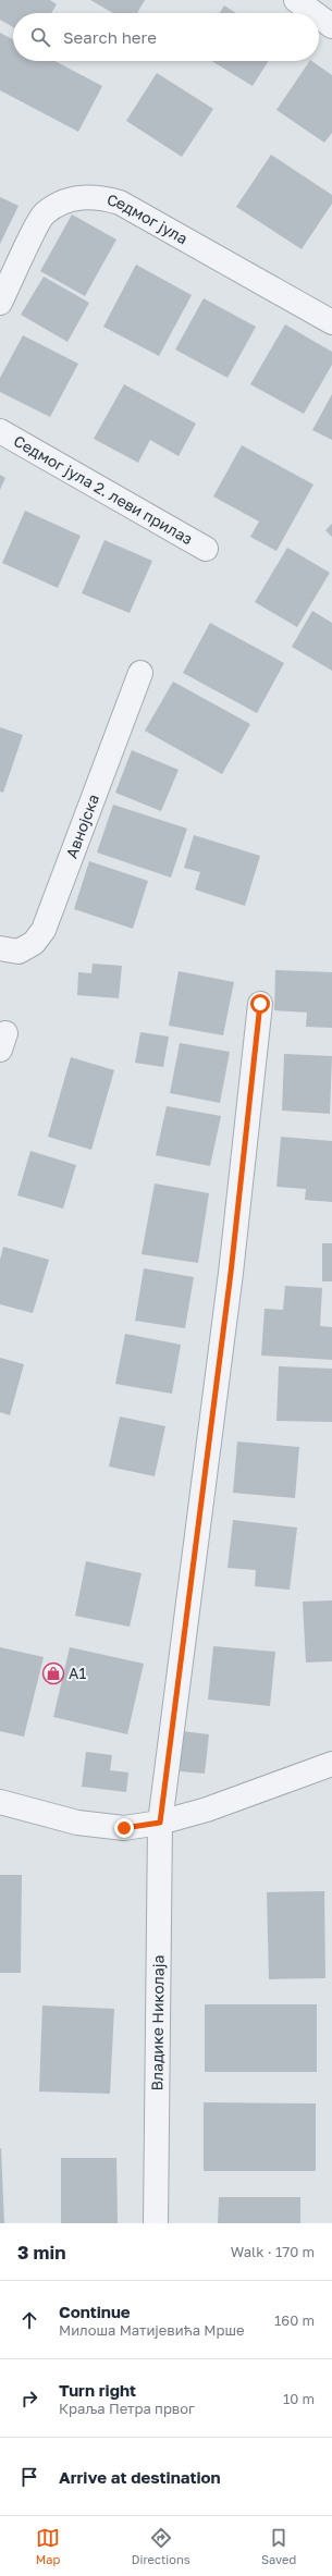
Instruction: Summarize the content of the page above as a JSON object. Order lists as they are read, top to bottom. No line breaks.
{"streets":{"street":["Седмог јула","Седмог јула 2. леви прилаз","Авнојска","Владике Николаја"]},"places":{"shop":["A1"]},"page":{"search":"Search here","heading":["3 min","Walk · 170 m"],"list":[["Continue","Милоша Матијевића Мрше","160 m"],["Turn right","Краља Петра првог","10 m"],"Arrive at destination"],"nav":["Map","Directions","Saved"]}}
